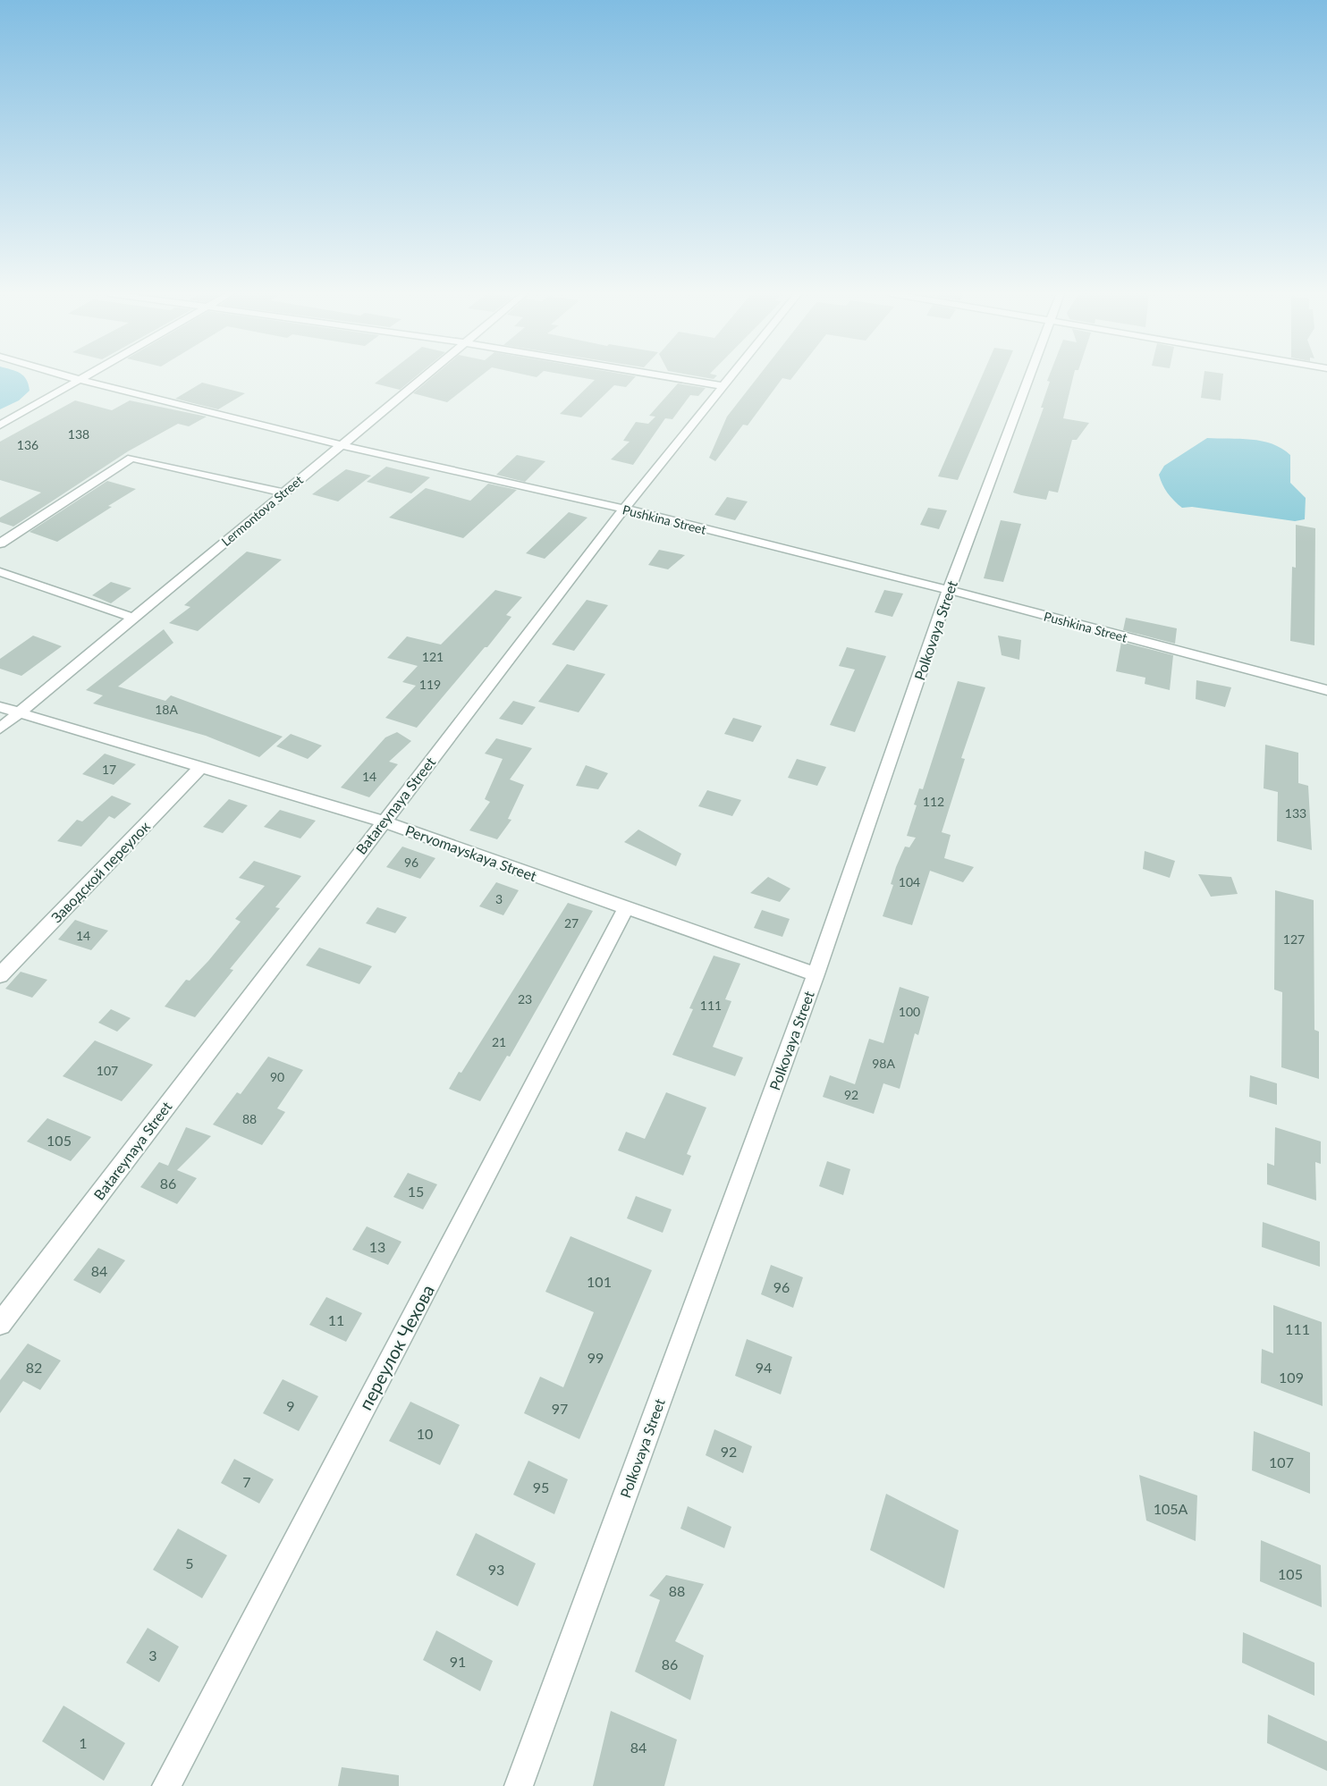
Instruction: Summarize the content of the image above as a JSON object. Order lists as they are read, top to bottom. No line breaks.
{"streets":{"street":["Lermontova Street","Pushkina Street","Polkovaya Street","Batareynaya Street","Pervomayskaya Street","Заводской переулок","переулок Чехова"]},"crossings":[["Lermontova Street","Pushkina Street"],["Lermontova Street","Pervomayskaya Street"],["Pushkina Street","Polkovaya Street"],["Pushkina Street","Batareynaya Street"],["Polkovaya Street","Pervomayskaya Street"],["Batareynaya Street","Pervomayskaya Street"],["Pervomayskaya Street","Заводской переулок"],["Pervomayskaya Street","переулок Чехова"]],"house_numbers":["138","136","121","119","18А","17","14","112","133","96","104","3","27","14","127","23","111","100","21","98А","107","90","92","88","105","86","15","13","84","101","96","11","111","99","82","94","109","9","97","10","92","107","7","95","105А","5","93","105","88","3","91","86","1","84"]}
